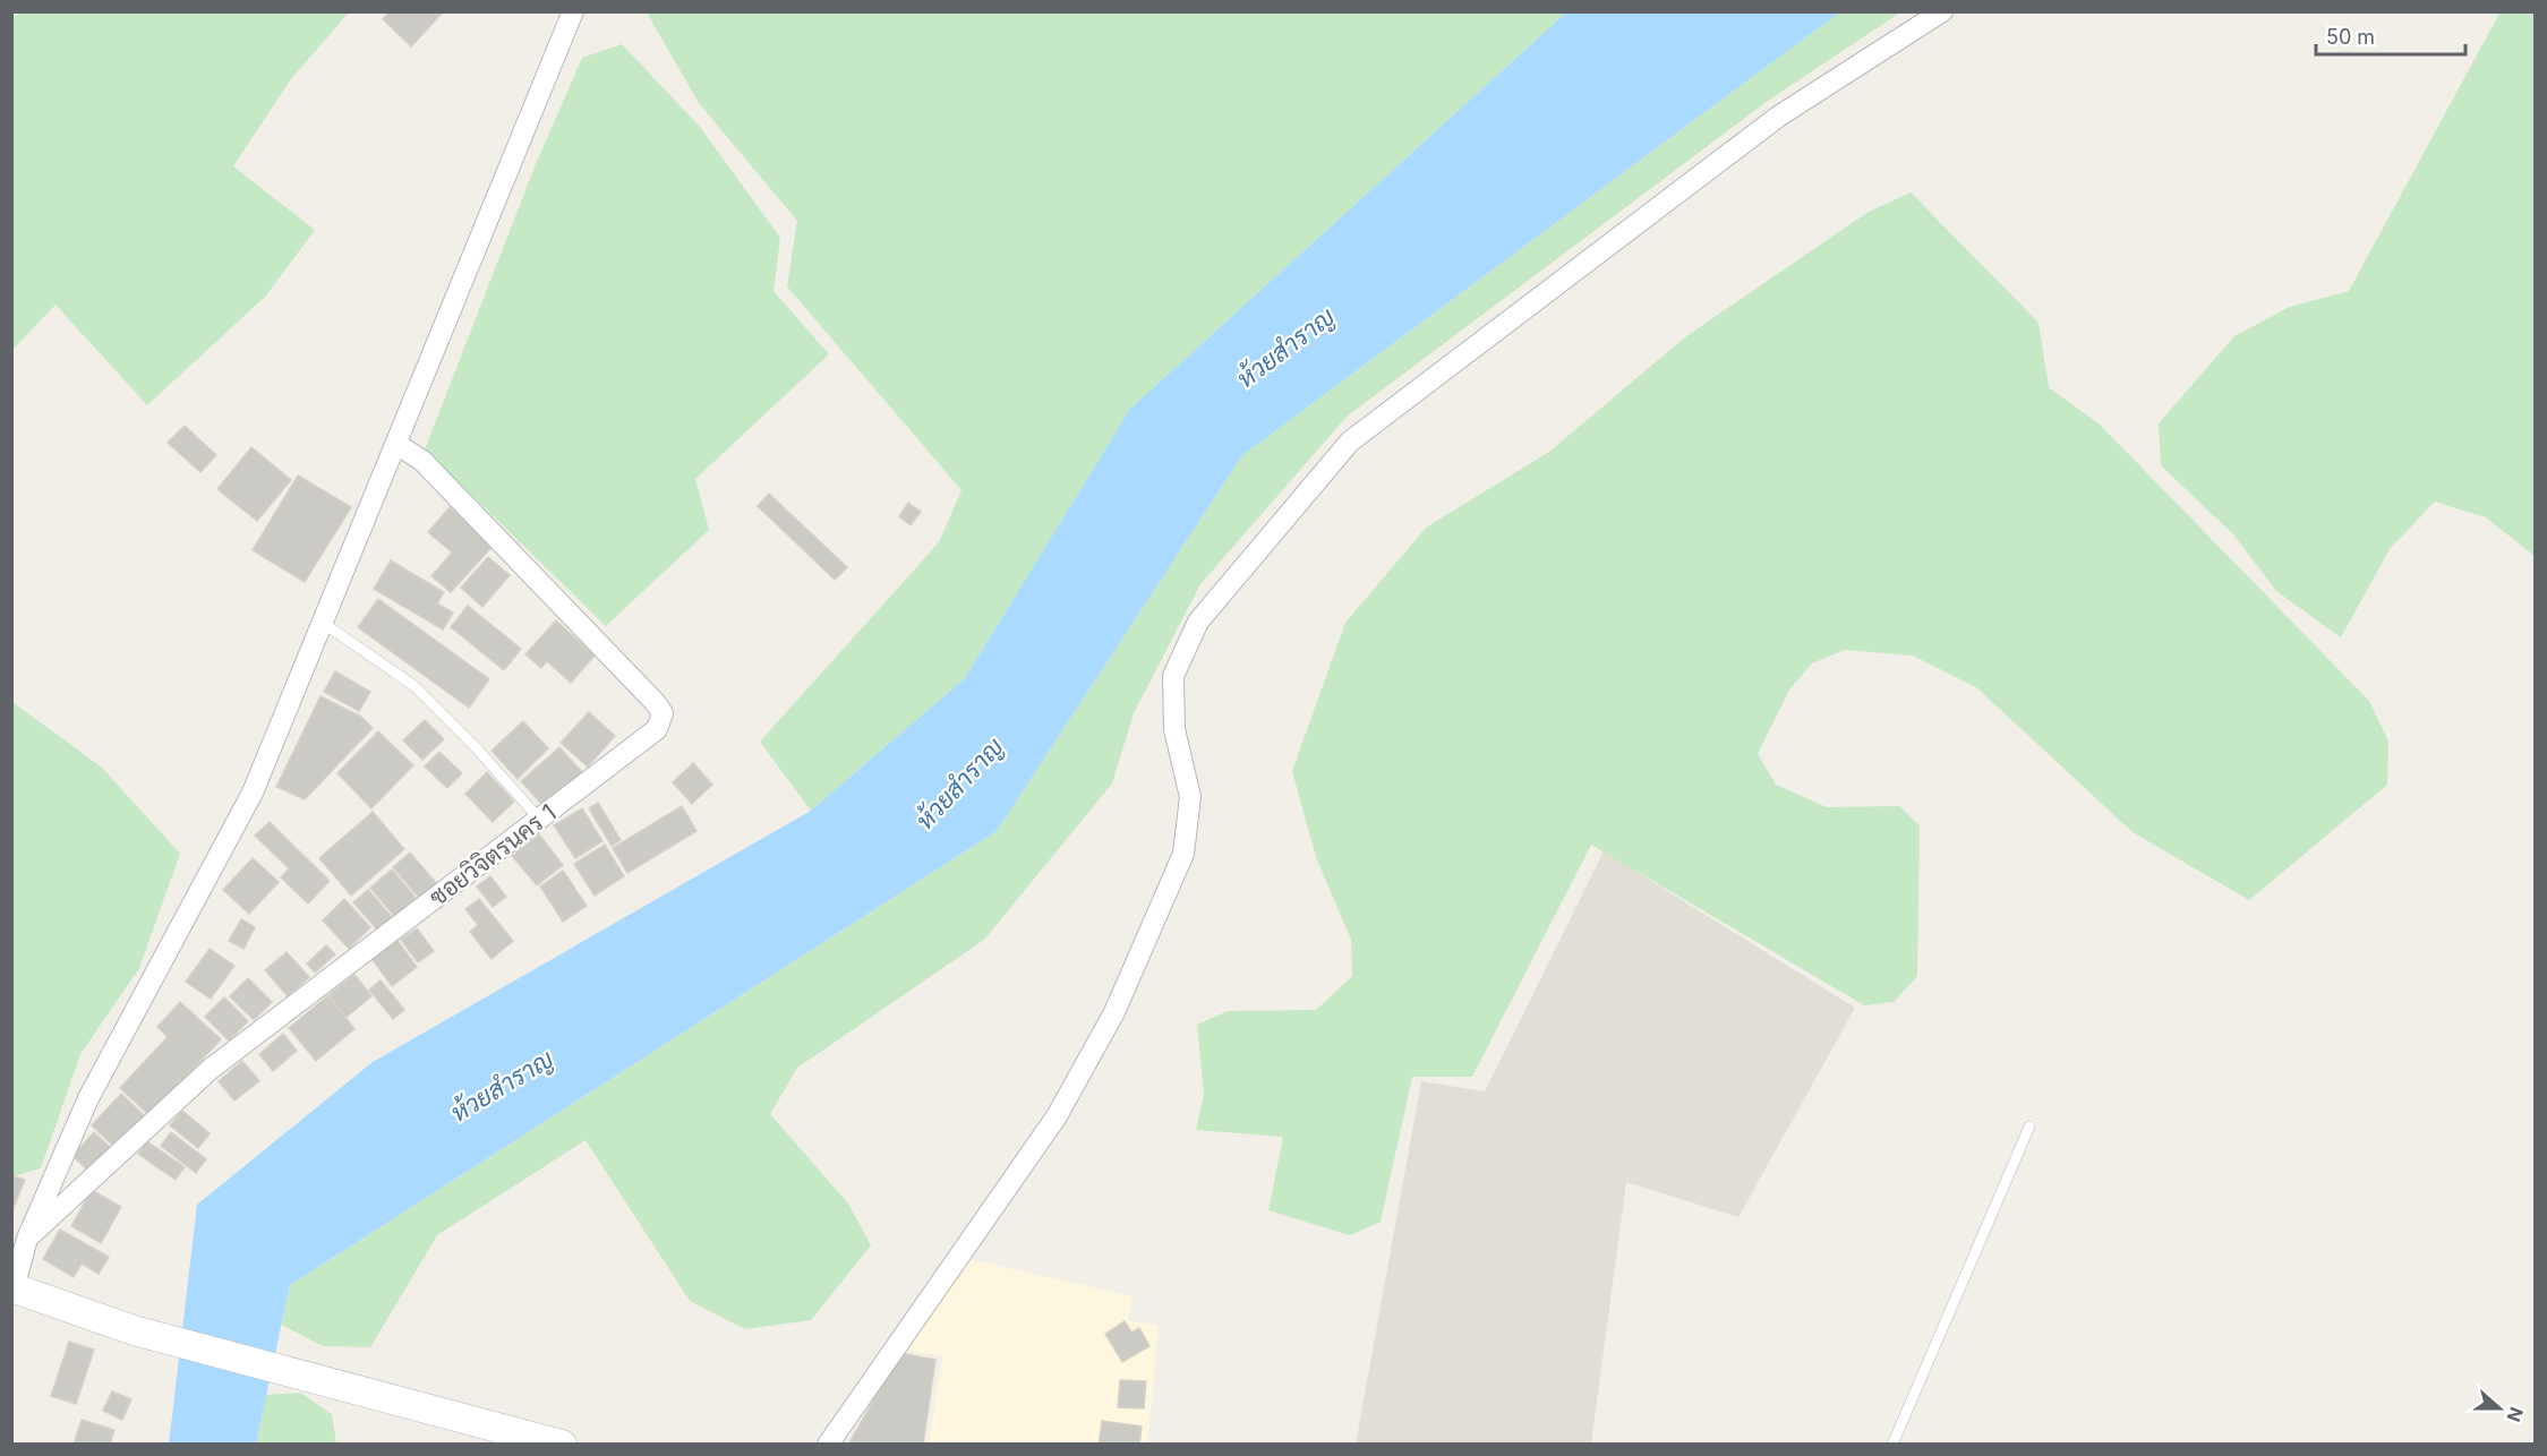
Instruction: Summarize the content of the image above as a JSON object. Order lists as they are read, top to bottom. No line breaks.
{"streets":{"street":["ซอยวิจิตรนคร 1"]},"water":["ห้วยสำราญ"],"scale_bar":"50 m","north":"right"}
